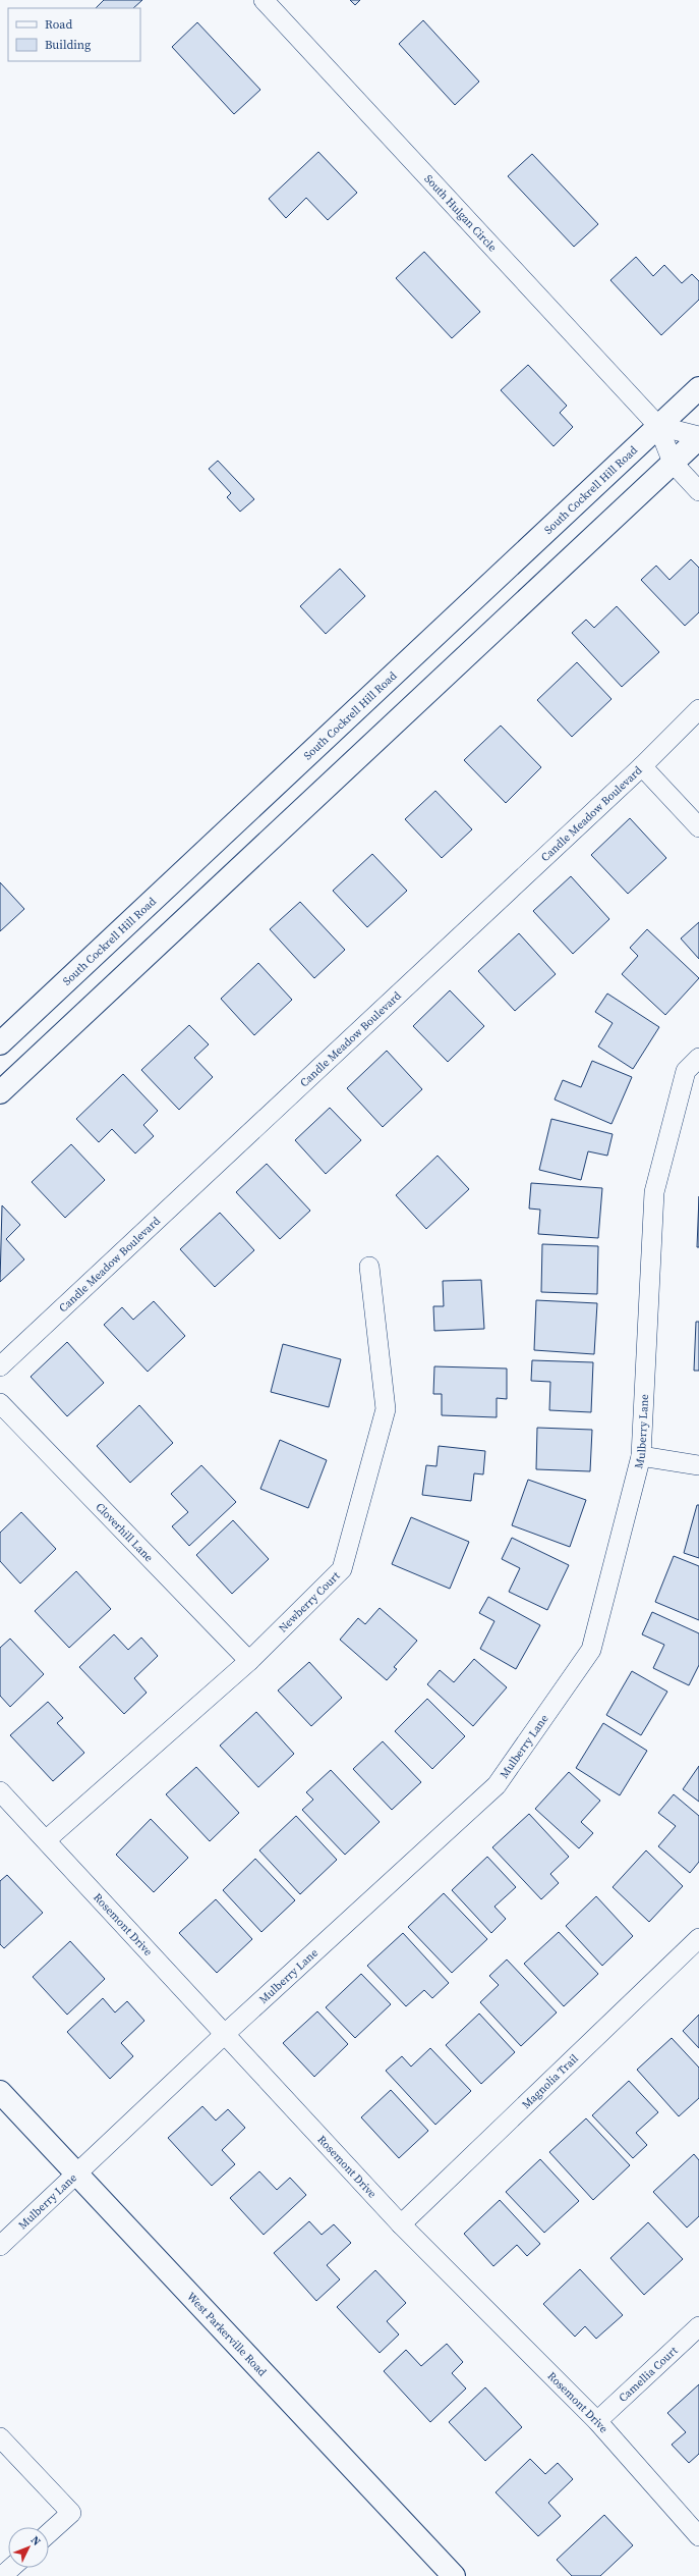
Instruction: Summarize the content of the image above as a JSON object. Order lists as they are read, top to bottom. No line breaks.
{"streets":{"main road":["South Cockrell Hill Road","West Parkerville Road"],"street":["South Hulgan Circle","Candle Meadow Boulevard","Mulberry Lane","Cloverhill Lane","Newberry Court","Rosemont Drive","Magnolia Trail","Camellia Court"]},"crossings":[["South Hulgan Circle","South Cockrell Hill Road"],["Mulberry Lane","Rosemont Drive"],["Mulberry Lane","West Parkerville Road"],["Cloverhill Lane","Newberry Court"],["Newberry Court","Rosemont Drive"],["Rosemont Drive","Magnolia Trail"],["Rosemont Drive","Camellia Court"]],"legend":["Road","Building"],"north":"top right"}
